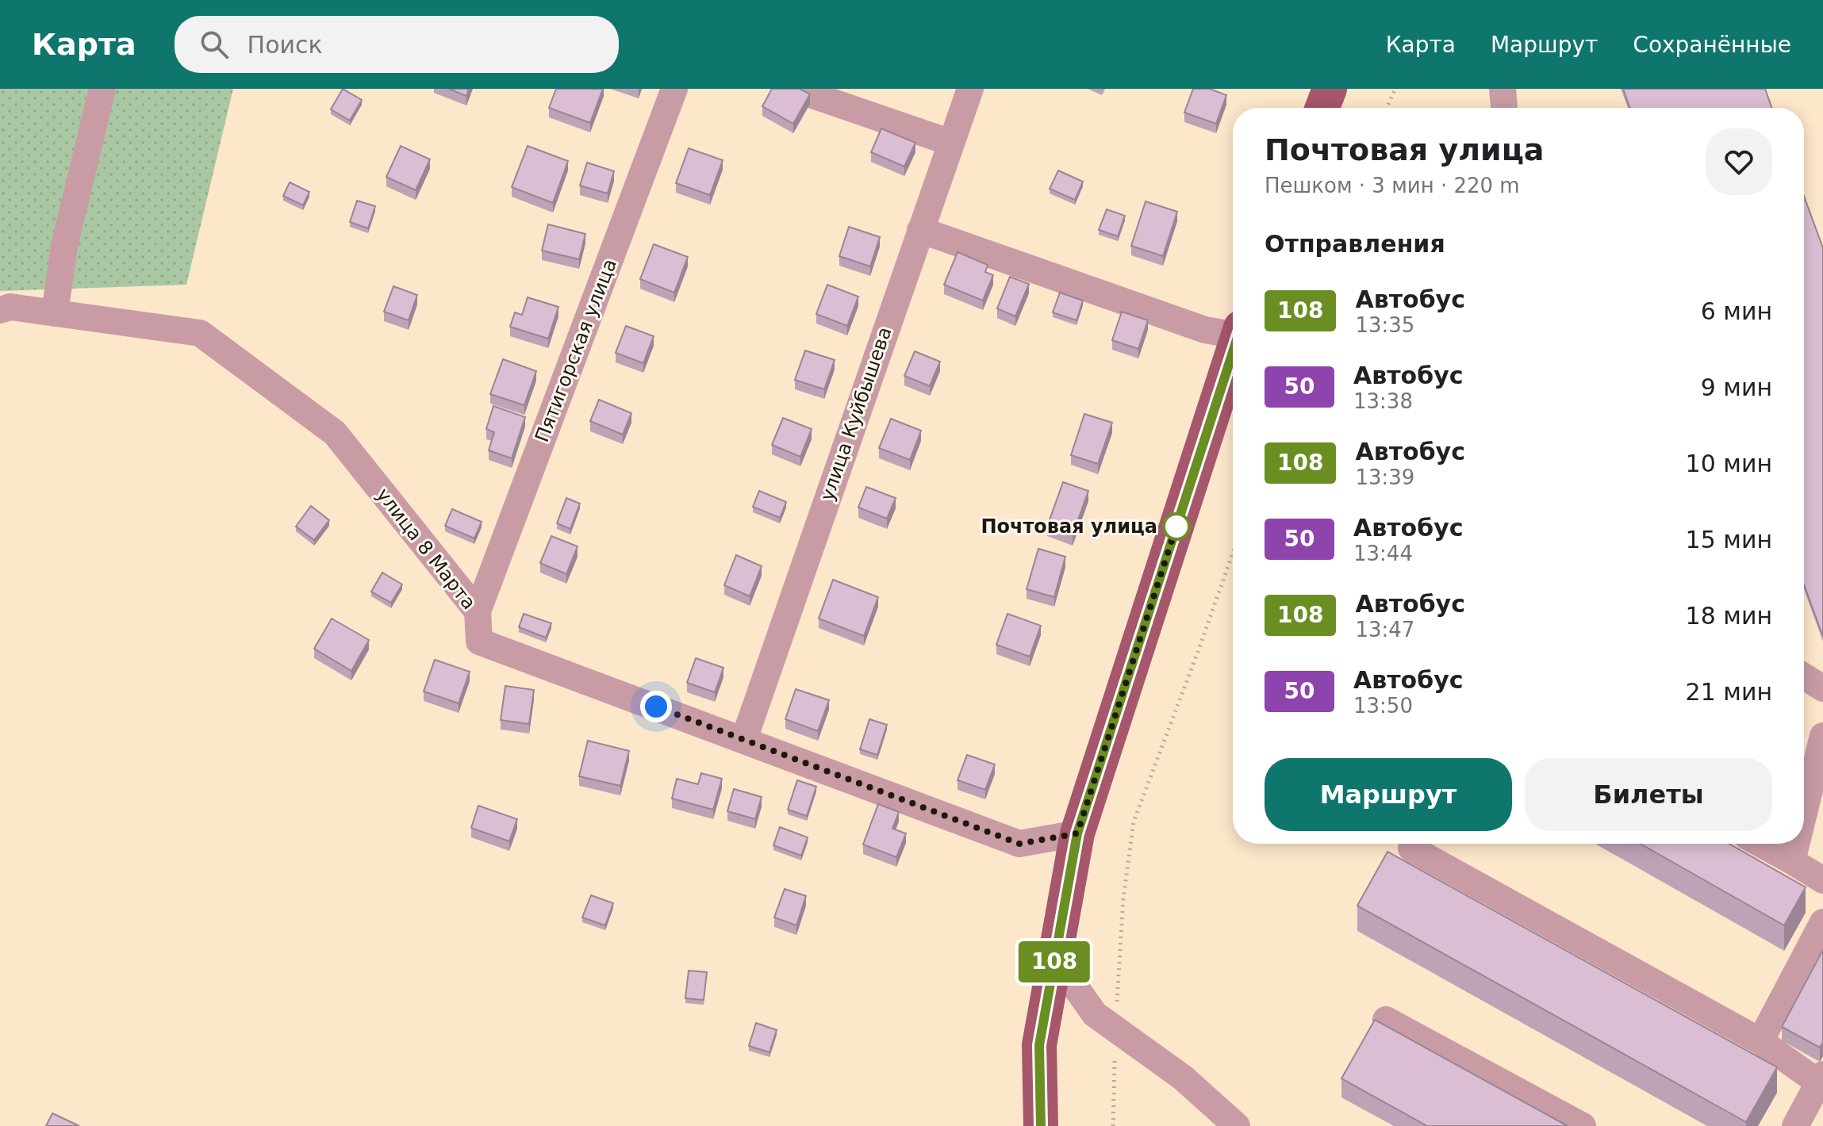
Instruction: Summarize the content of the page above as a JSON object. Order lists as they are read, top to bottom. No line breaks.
{"streets":{"street":["Пятигорская улица","улица Куйбышева","улица 8 Марта"]},"crossings":[["Пятигорская улица","улица 8 Марта"],["улица Куйбышева","улица 8 Марта"]],"places":["Почтовая улица"],"lines":["bus line 108"],"page":{"header":"Карта","search":"Поиск","nav":["Карта","Маршрут","Сохранённые"],"on_map":"108","heading":[["Почтовая улица","Пешком · 3 мин · 220 m"],"Отправления"],"list":[{"mark":"108","name":"Автобус","note":"13:35","value":"6 мин"},{"mark":"50","name":"Автобус","note":"13:38","value":"9 мин"},{"mark":"108","name":"Автобус","note":"13:39","value":"10 мин"},{"mark":"50","name":"Автобус","note":"13:44","value":"15 мин"},{"mark":"108","name":"Автобус","note":"13:47","value":"18 мин"},{"mark":"50","name":"Автобус","note":"13:50","value":"21 мин"}],"buttons":["Маршрут","Билеты"]}}
